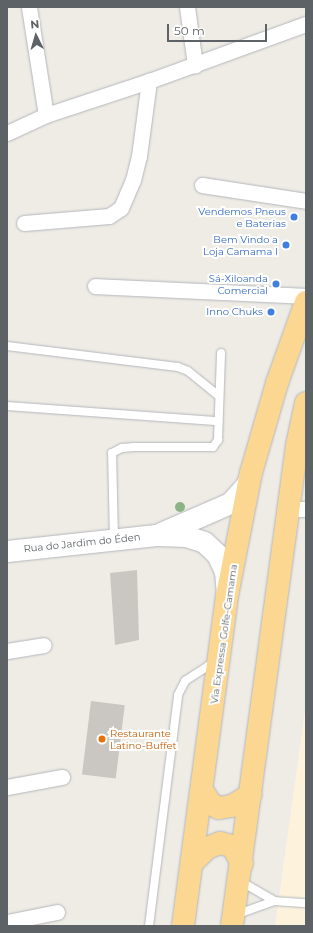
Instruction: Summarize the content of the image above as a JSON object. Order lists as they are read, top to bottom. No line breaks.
{"streets":{"highway":["Via Expressa Golfe-Camama"],"street":["Rua do Jardim do Éden"]},"places":["Vendemos Pneus e Baterias","Bem Vindo a Loja Camama I","Sá-Xiloanda Comercial","Inno Chuks","Restaurante Latino-Buffet"],"scale_bar":"50 m","north":"top"}
